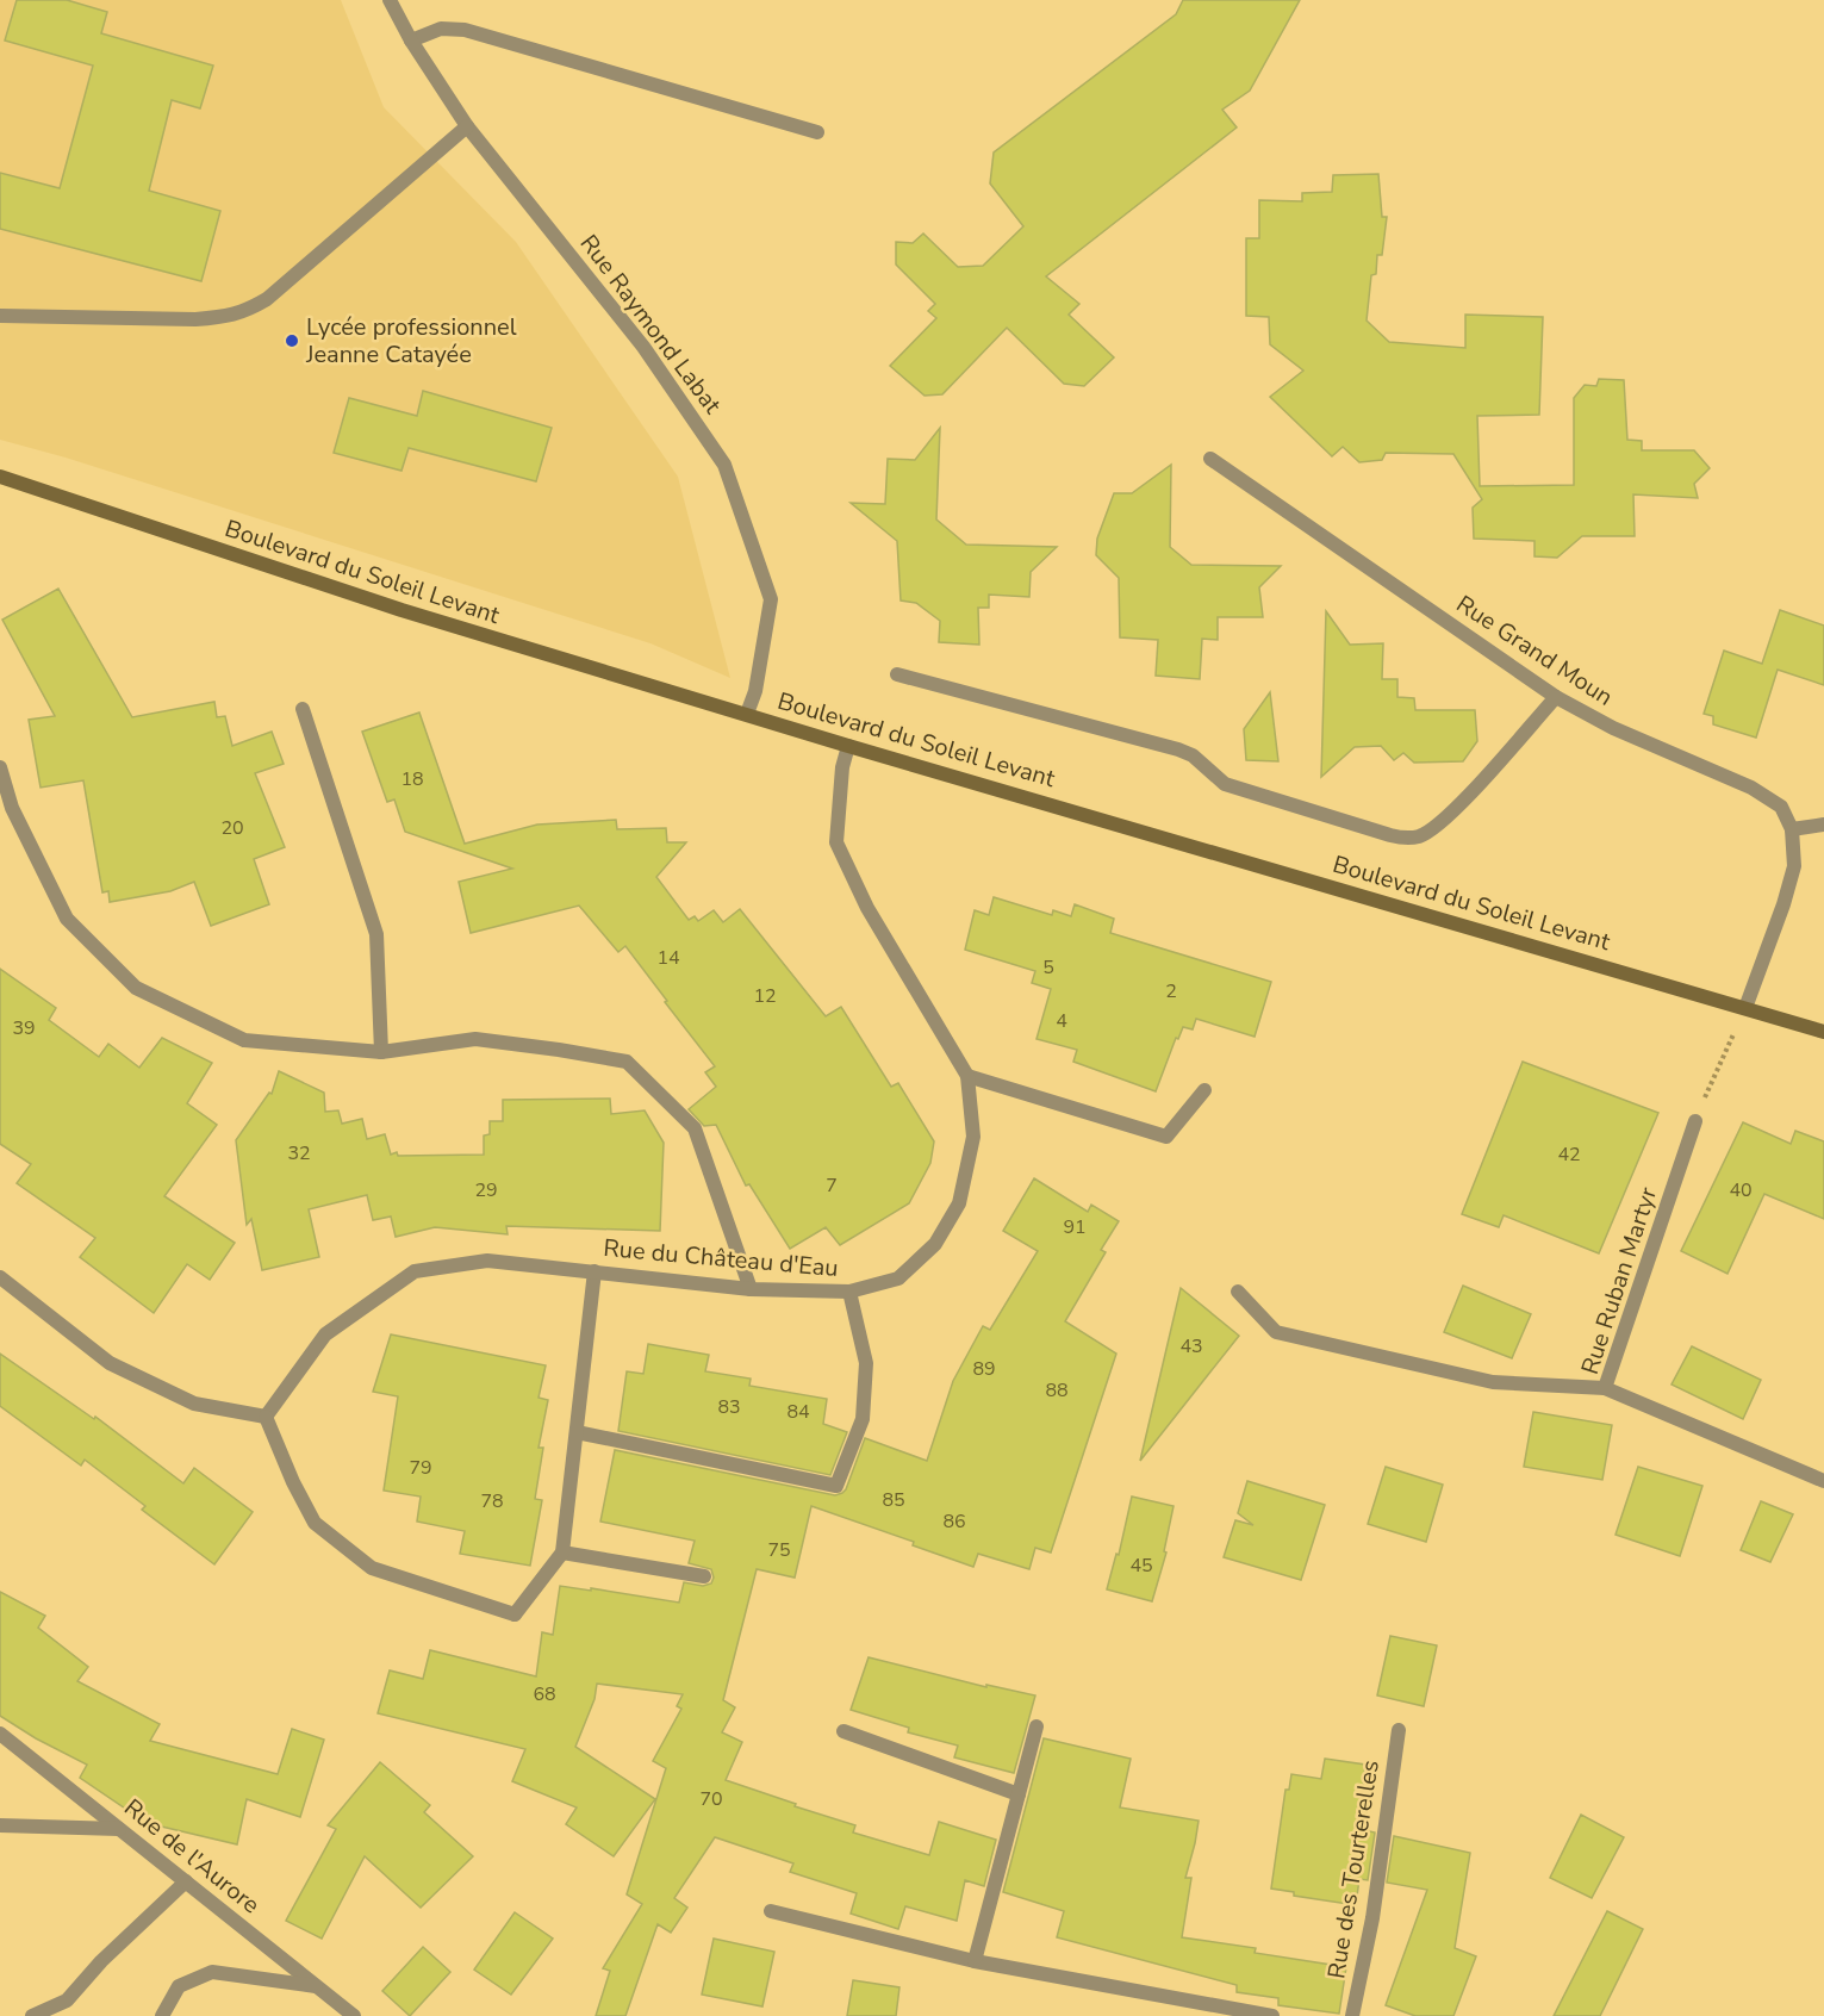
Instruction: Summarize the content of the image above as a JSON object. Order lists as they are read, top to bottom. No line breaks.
{"streets":{"main road":["Boulevard du Soleil Levant"],"street":["Rue Raymond Labat","Rue Grand Moun","Rue du Château d'Eau","Rue Ruban Martyr","Rue de l'Aurore","Rue des Tourterelles"]},"crossings":[["Rue Raymond Labat","Boulevard du Soleil Levant"],["Boulevard du Soleil Levant","Rue du Château d'Eau"]],"places":["Lycée professionnel Jeanne Catayée"],"house_numbers":["18","20","14","5","2","12","4","39","32","42","7","29","40","91","43","89","88","83","84","79","85","78","86","75","45","68","70"]}
